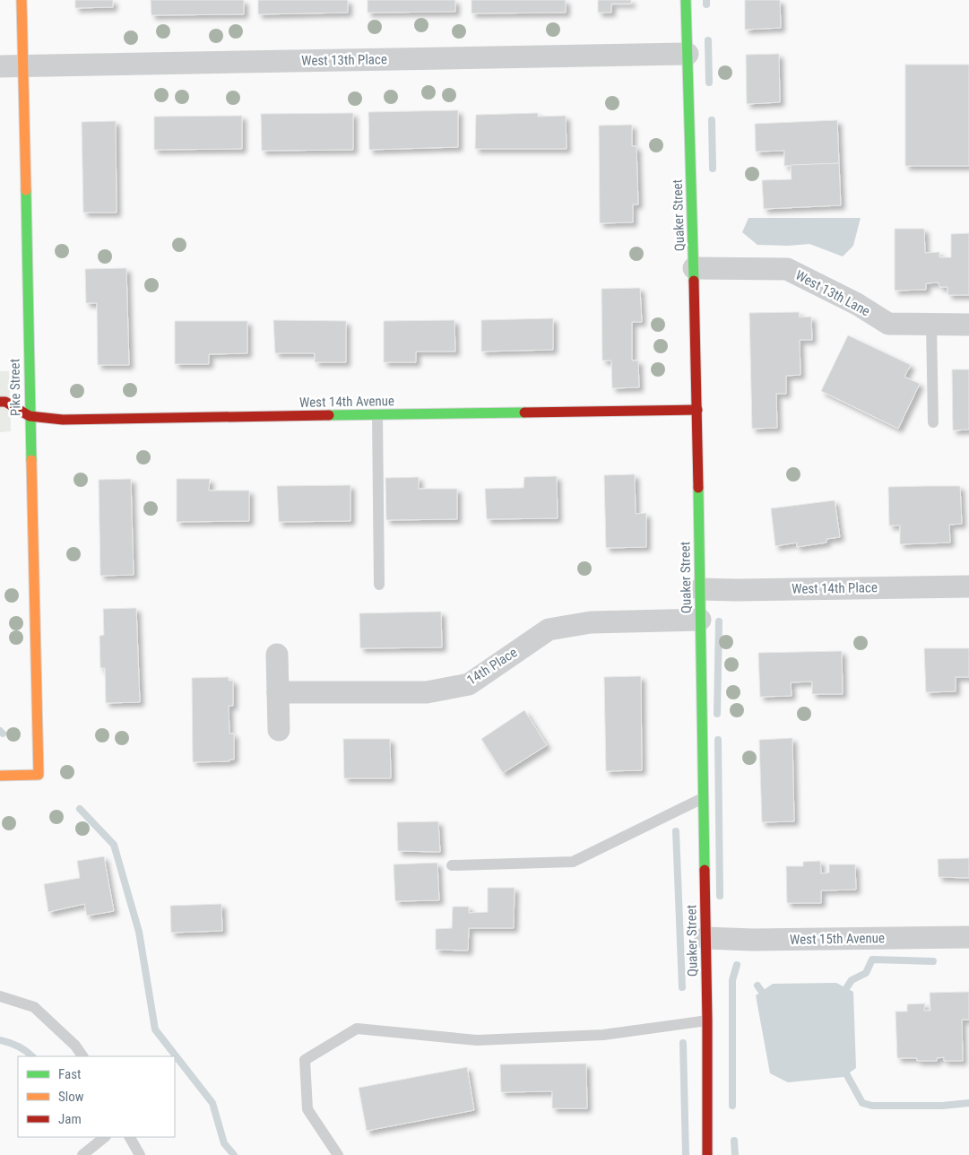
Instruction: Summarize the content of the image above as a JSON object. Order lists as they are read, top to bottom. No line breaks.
{"streets":{"street":["West 13th Place","Quaker Street","West 13th Lane","Pike Street","West 14th Avenue","West 14th Place","14th Place","West 15th Avenue"]},"crossings":[["West 13th Place","Quaker Street"],["West 13th Place","Pike Street"],["Quaker Street","West 13th Lane"],["Quaker Street","West 14th Avenue"],["Quaker Street","West 14th Place"],["Quaker Street","14th Place"],["Quaker Street","West 15th Avenue"],["Pike Street","West 14th Avenue"]],"legend":["Fast","Slow","Jam"]}
